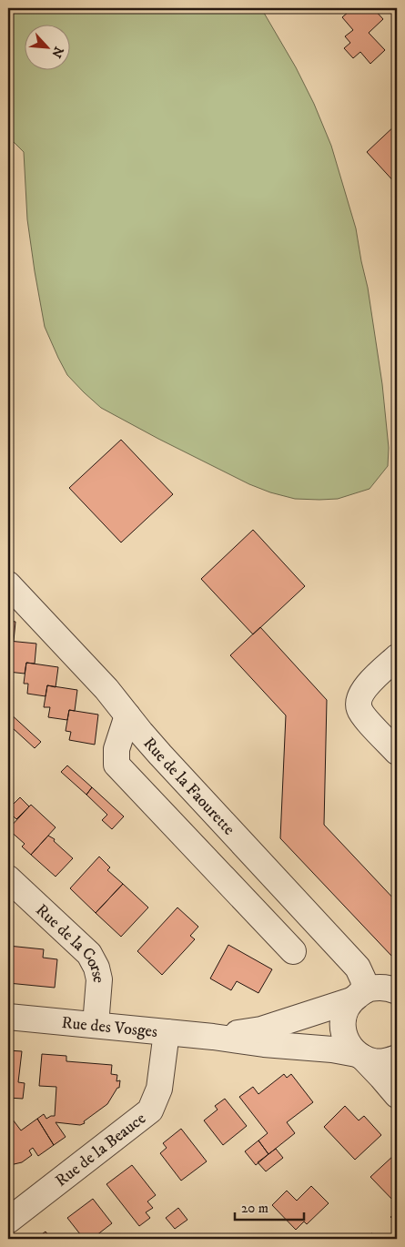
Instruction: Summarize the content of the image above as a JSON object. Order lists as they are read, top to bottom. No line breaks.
{"streets":{"street":["Rue de la Faourette","Rue de la Corse","Rue des Vosges","Rue de la Beauce"]},"crossings":[["Rue de la Faourette","Rue des Vosges"],["Rue de la Corse","Rue des Vosges"],["Rue des Vosges","Rue de la Beauce"]],"scale_bar":"20 m","north":"bottom right"}
